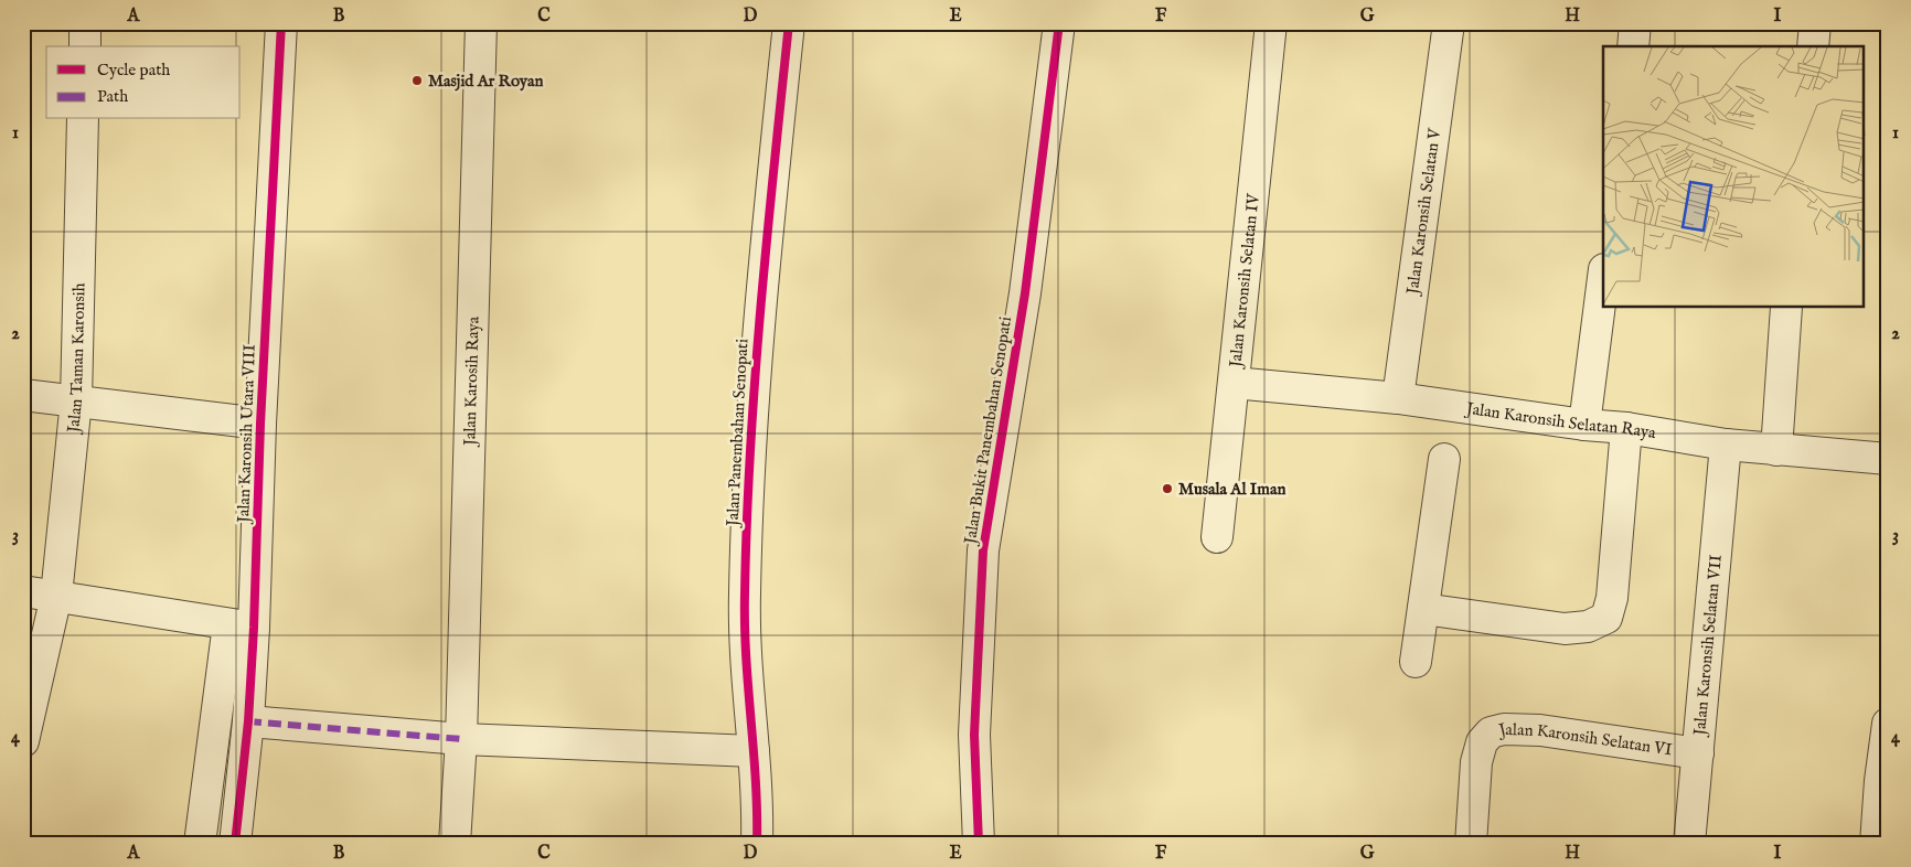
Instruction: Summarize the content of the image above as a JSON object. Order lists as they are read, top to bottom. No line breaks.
{"streets":{"street":["Jalan Karonsih Selatan V","Jalan Karonsih Selatan IV","Jalan Taman Karonsih","Jalan Karosih Raya","Jalan Karonsih Selatan Raya","Jalan Bukit Panembahan Senopati","Jalan Panembahan Senopati","Jalan Karonsih Utara VIII","Jalan Karonsih Selatan VII","Jalan Karonsih Selatan VI"]},"crossings":[["Jalan Karonsih Selatan V","Jalan Karonsih Selatan Raya"],["Jalan Karonsih Selatan IV","Jalan Karonsih Selatan Raya"],["Jalan Karonsih Selatan Raya","Jalan Karonsih Selatan VII"],["Jalan Karonsih Selatan VII","Jalan Karonsih Selatan VI"]],"places":["Masjid Ar Royan","Musala Al Iman"],"legend":["Cycle path","Path"],"grid":{"columns":["A","B","C","D","E","F","G","H","I"],"rows":["1","2","3","4"]}}
